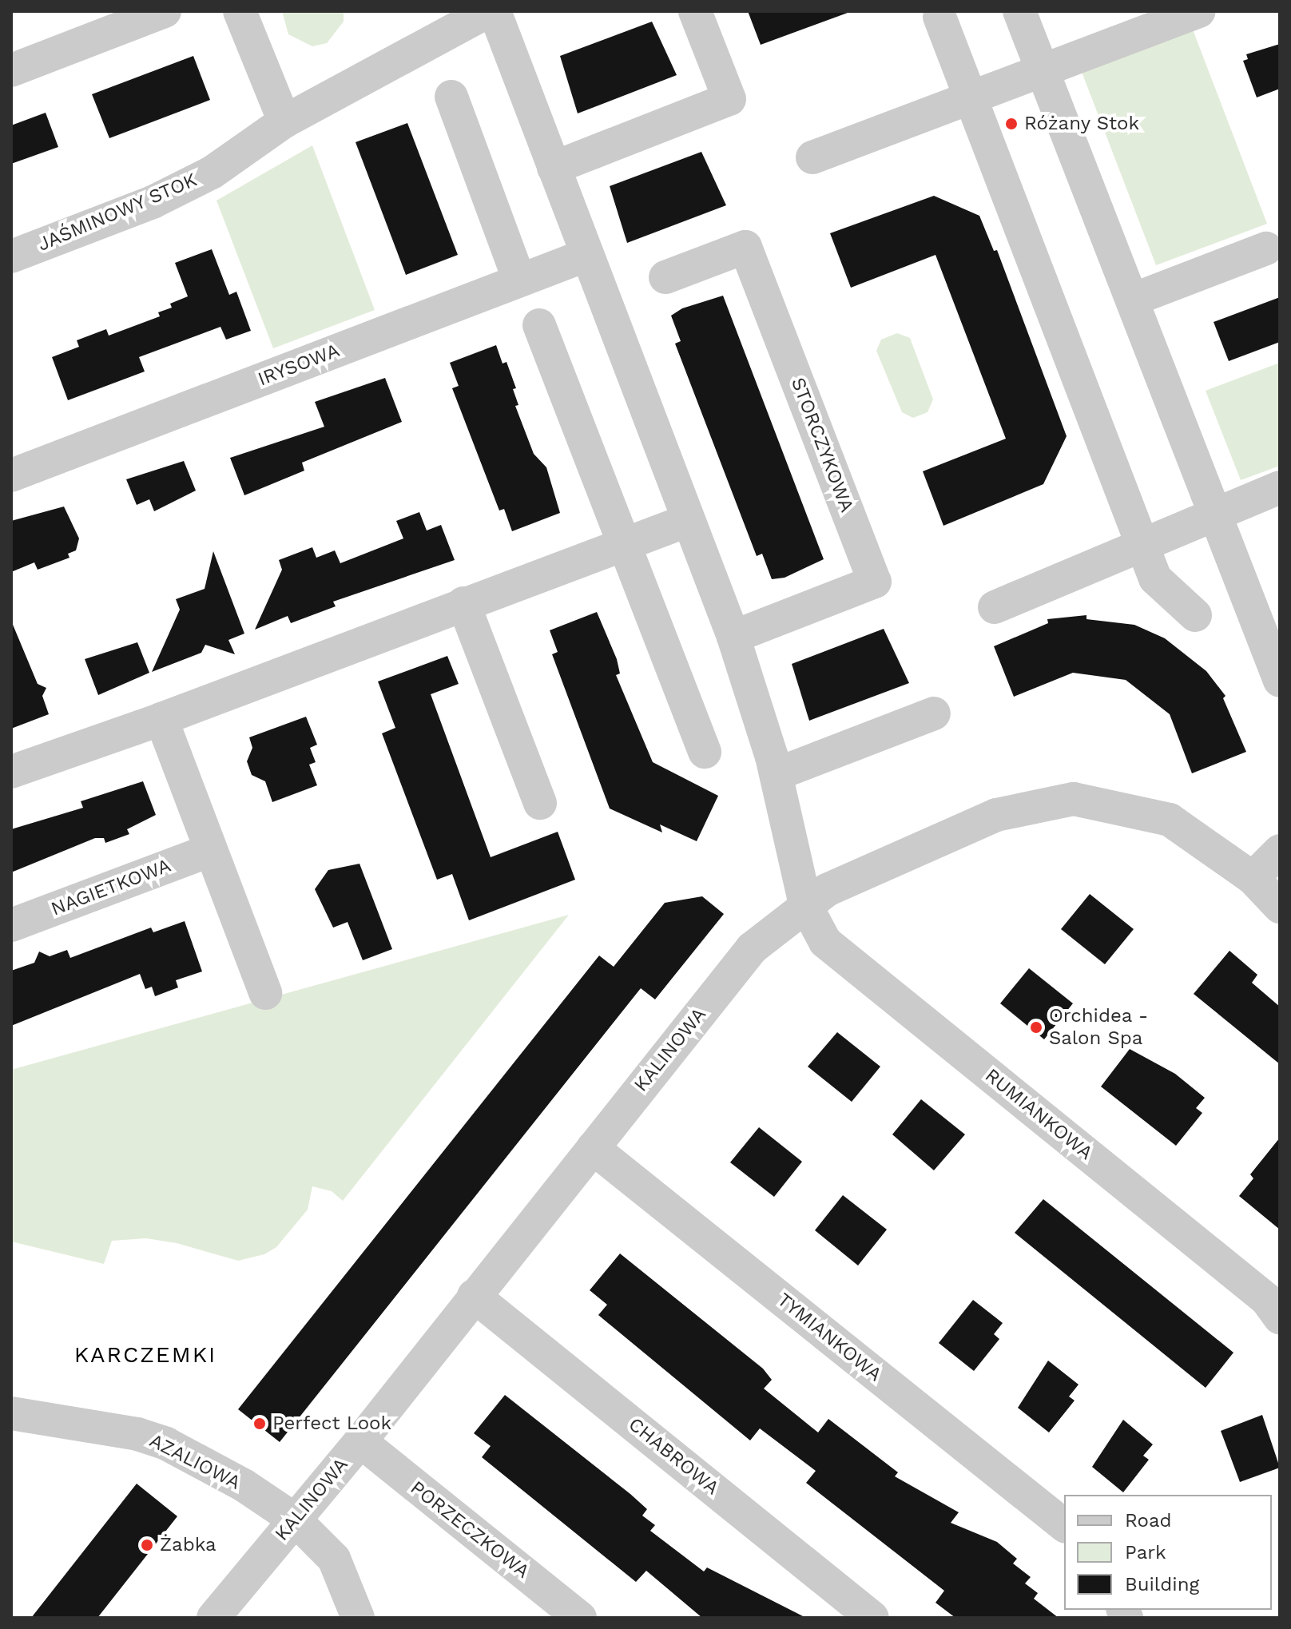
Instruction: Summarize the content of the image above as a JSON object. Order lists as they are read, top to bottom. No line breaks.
{"streets":{"street":["JAŚMINOWY STOK","IRYSOWA","STORCZYKOWA","NAGIETKOWA","KALINOWA","RUMIANKOWA","TYMIANKOWA","CHABROWA","AZALIOWA","PORZECZKOWA"]},"crossings":[["KALINOWA","RUMIANKOWA"],["KALINOWA","TYMIANKOWA"],["KALINOWA","CHABROWA"],["KALINOWA","AZALIOWA"],["KALINOWA","PORZECZKOWA"]],"districts":["KARCZEMKI"],"places":["Różany Stok","Orchidea - Salon Spa","Perfect Look","Żabka"],"legend":["Road","Park","Building"]}
